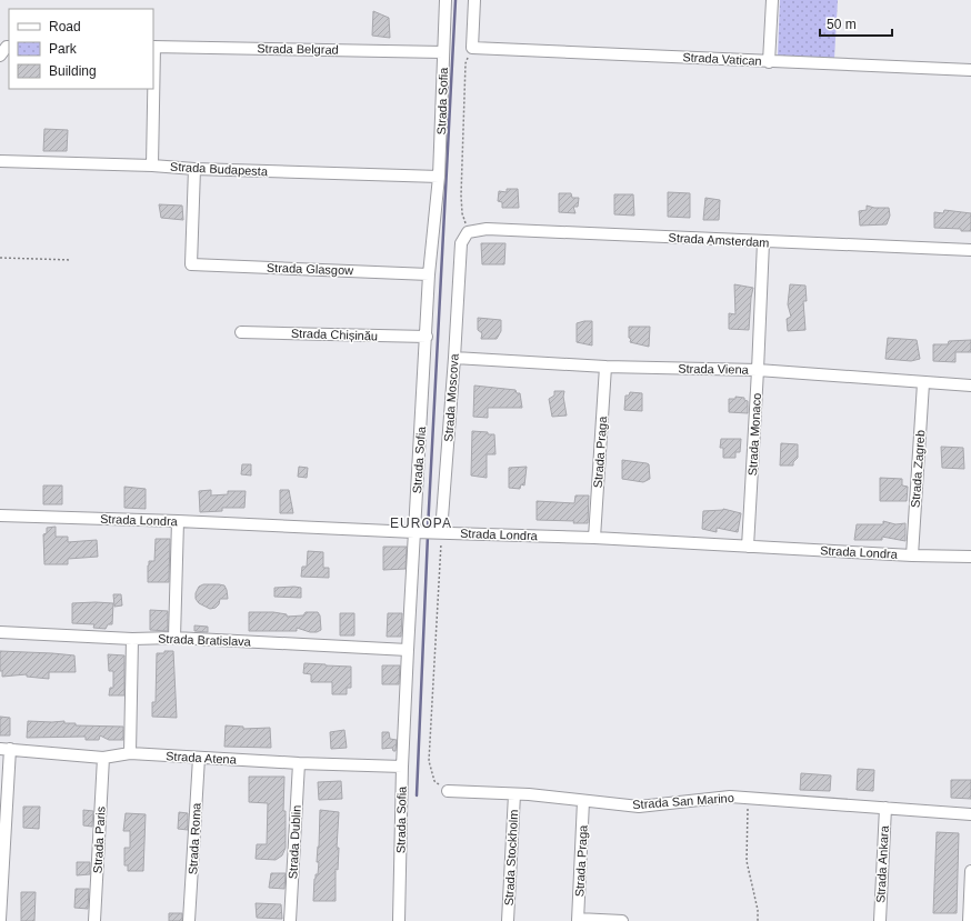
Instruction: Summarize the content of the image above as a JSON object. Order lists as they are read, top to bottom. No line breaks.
{"streets":{"street":["Strada Belgrad","Strada Vatican","Strada Sofia","Strada Budapesta","Strada Amsterdam","Strada Glasgow","Strada Chișinău","Strada Viena","Strada Moscova","Strada Monaco","Strada Praga","Strada Zagreb","Strada Londra","Strada Bratislava","Strada Atena","Strada San Marino","Strada Roma","Strada Paris","Strada Dublin","Strada Stockholm","Strada Ankara"]},"crossings":[["Strada Belgrad","Strada Sofia"],["Strada Sofia","Strada Budapesta"],["Strada Sofia","Strada Glasgow"],["Strada Sofia","Strada Chișinău"],["Strada Sofia","Strada Londra"],["Strada Sofia","Strada Bratislava"],["Strada Sofia","Strada Atena"],["Strada Budapesta","Strada Glasgow"],["Strada Amsterdam","Strada Moscova"],["Strada Amsterdam","Strada Monaco"],["Strada Viena","Strada Moscova"],["Strada Viena","Strada Monaco"],["Strada Viena","Strada Praga"],["Strada Viena","Strada Zagreb"],["Strada Moscova","Strada Londra"],["Strada Monaco","Strada Londra"],["Strada Praga","Strada Londra"],["Strada Praga","Strada San Marino"],["Strada Zagreb","Strada Londra"],["Strada Atena","Strada Roma"],["Strada Atena","Strada Paris"],["Strada Atena","Strada Dublin"],["Strada San Marino","Strada Stockholm"],["Strada San Marino","Strada Ankara"]],"districts":["EUROPA"],"legend":["Road","Park","Building"],"scale_bar":"50 m"}
